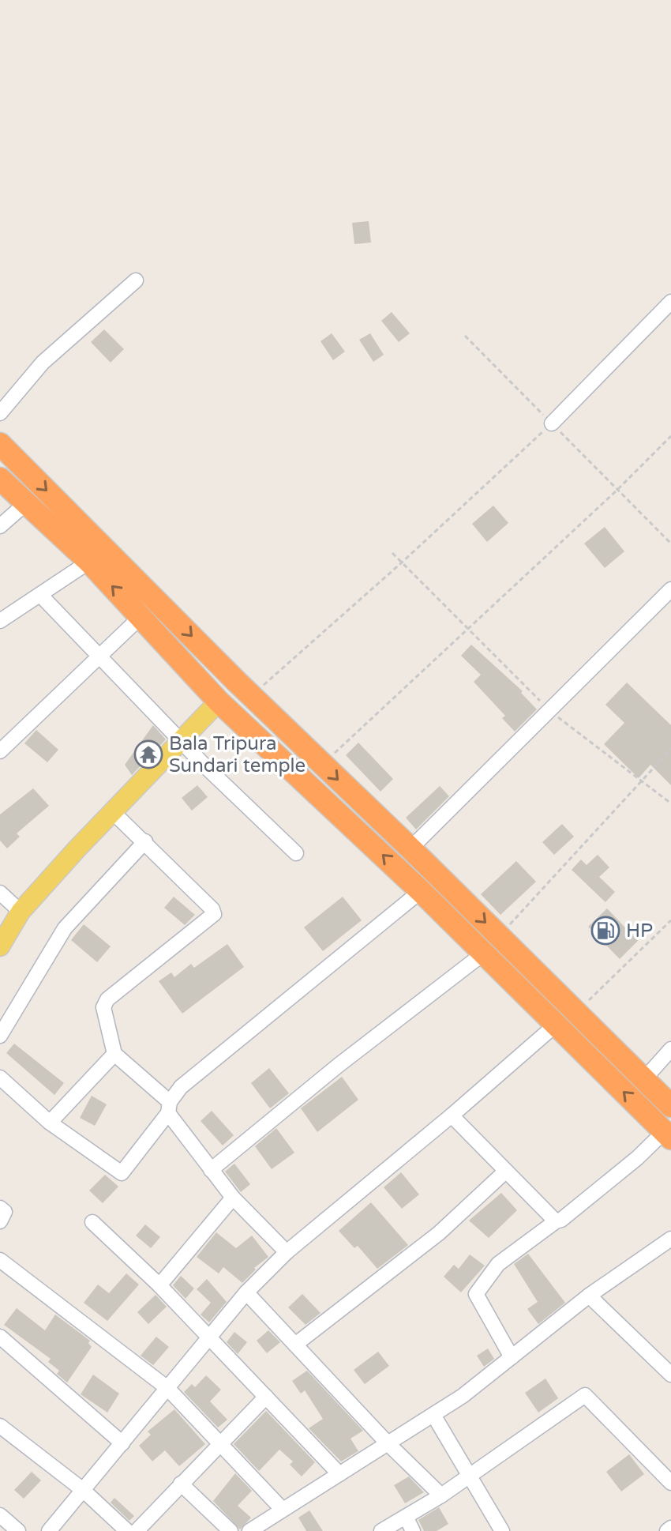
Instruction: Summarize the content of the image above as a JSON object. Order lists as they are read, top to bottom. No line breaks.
{"places":{"temple":["Bala Tripura Sundari temple"],"fuel station":["HP"]}}
